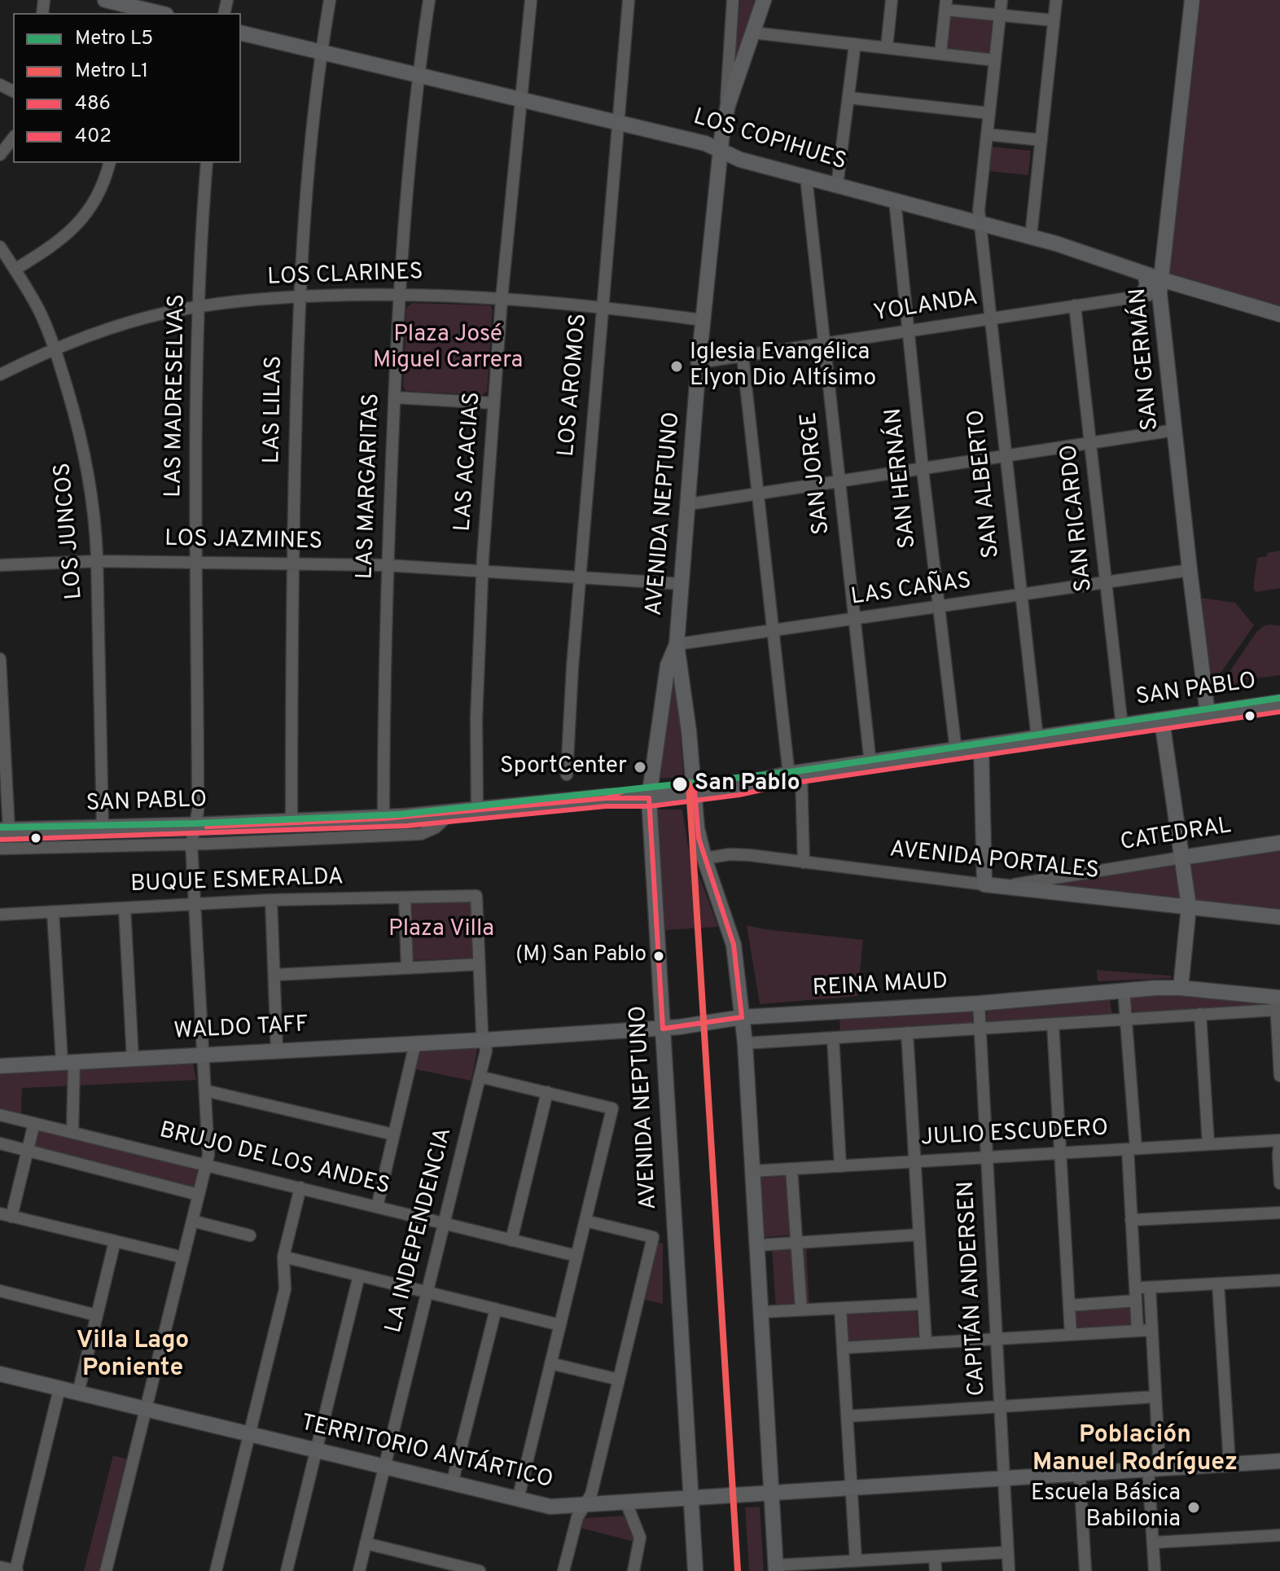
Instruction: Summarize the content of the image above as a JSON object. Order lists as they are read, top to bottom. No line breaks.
{"streets":{"main road":["SAN PABLO"],"street":["LOS COPIHUES","LOS CLARINES","YOLANDA","SAN GERMÁN","LOS AROMOS","LAS MADRESELVAS","LAS LILAS","LAS ACACIAS","SAN JORGE","SAN HERNÁN","SAN ALBERTO","LAS MARGARITAS","AVENIDA NEPTUNO","SAN RICARDO","LOS JUNCOS","LOS JAZMINES","LAS CAÑAS","CATEDRAL","AVENIDA PORTALES","BUQUE ESMERALDA","REINA MAUD","WALDO TAFF","JULIO ESCUDERO","BRUJO DE LOS ANDES","LA INDEPENDENCIA","CAPITÁN ANDERSEN","TERRITORIO ANTÁRTICO"]},"crossings":[["LOS COPIHUES","YOLANDA"],["LOS COPIHUES","SAN GERMÁN"],["LOS COPIHUES","LOS AROMOS"],["LOS COPIHUES","LAS LILAS"],["LOS COPIHUES","LAS ACACIAS"],["LOS COPIHUES","SAN JORGE"],["LOS COPIHUES","SAN HERNÁN"],["LOS COPIHUES","SAN ALBERTO"],["LOS COPIHUES","LAS MARGARITAS"],["LOS COPIHUES","AVENIDA NEPTUNO"],["LOS CLARINES","LOS AROMOS"],["LOS CLARINES","LAS MADRESELVAS"],["LOS CLARINES","LAS LILAS"],["LOS CLARINES","LAS ACACIAS"],["LOS CLARINES","LAS MARGARITAS"],["LOS CLARINES","AVENIDA NEPTUNO"],["LOS CLARINES","LOS JUNCOS"],["YOLANDA","SAN GERMÁN"],["YOLANDA","SAN JORGE"],["YOLANDA","SAN HERNÁN"],["YOLANDA","SAN ALBERTO"],["YOLANDA","AVENIDA NEPTUNO"],["YOLANDA","SAN RICARDO"],["SAN GERMÁN","LAS CAÑAS"],["SAN GERMÁN","SAN PABLO"],["LOS AROMOS","LOS JAZMINES"],["LAS MADRESELVAS","LOS JAZMINES"],["LAS MADRESELVAS","SAN PABLO"],["LAS MADRESELVAS","BUQUE ESMERALDA"],["LAS MADRESELVAS","WALDO TAFF"],["LAS MADRESELVAS","BRUJO DE LOS ANDES"],["LAS MADRESELVAS","TERRITORIO ANTÁRTICO"],["LAS LILAS","LOS JAZMINES"],["LAS LILAS","SAN PABLO"],["LAS ACACIAS","LOS JAZMINES"],["LAS ACACIAS","SAN PABLO"],["SAN JORGE","LAS CAÑAS"],["SAN JORGE","SAN PABLO"],["SAN HERNÁN","LAS CAÑAS"],["SAN HERNÁN","SAN PABLO"],["SAN ALBERTO","LAS CAÑAS"],["SAN ALBERTO","SAN PABLO"],["LAS MARGARITAS","LOS JAZMINES"],["LAS MARGARITAS","SAN PABLO"],["AVENIDA NEPTUNO","LOS JAZMINES"],["AVENIDA NEPTUNO","LAS CAÑAS"],["AVENIDA NEPTUNO","SAN PABLO"],["AVENIDA NEPTUNO","AVENIDA PORTALES"],["AVENIDA NEPTUNO","REINA MAUD"],["AVENIDA NEPTUNO","JULIO ESCUDERO"],["AVENIDA NEPTUNO","TERRITORIO ANTÁRTICO"],["SAN RICARDO","LAS CAÑAS"],["SAN RICARDO","SAN PABLO"],["LOS JUNCOS","LOS JAZMINES"],["LOS JUNCOS","SAN PABLO"],["CATEDRAL","AVENIDA PORTALES"],["BUQUE ESMERALDA","LA INDEPENDENCIA"],["REINA MAUD","WALDO TAFF"],["REINA MAUD","LA INDEPENDENCIA"],["REINA MAUD","CAPITÁN ANDERSEN"],["WALDO TAFF","LA INDEPENDENCIA"],["JULIO ESCUDERO","CAPITÁN ANDERSEN"],["BRUJO DE LOS ANDES","LA INDEPENDENCIA"],["LA INDEPENDENCIA","TERRITORIO ANTÁRTICO"],["CAPITÁN ANDERSEN","TERRITORIO ANTÁRTICO"]],"districts":["Villa Lago Poniente","Población Manuel Rodríguez"],"parks":["Plaza José Miguel Carrera","Plaza Villa"],"places":["Iglesia Evangélica Elyon Dio Altísimo","SportCenter","San Pablo","(M) San Pablo","Escuela Básica Babilonia"],"lines":["metro line L5","transit line 402","transit line 486","metro line L1"],"legend":["Metro L5","Metro L1","486","402"]}
